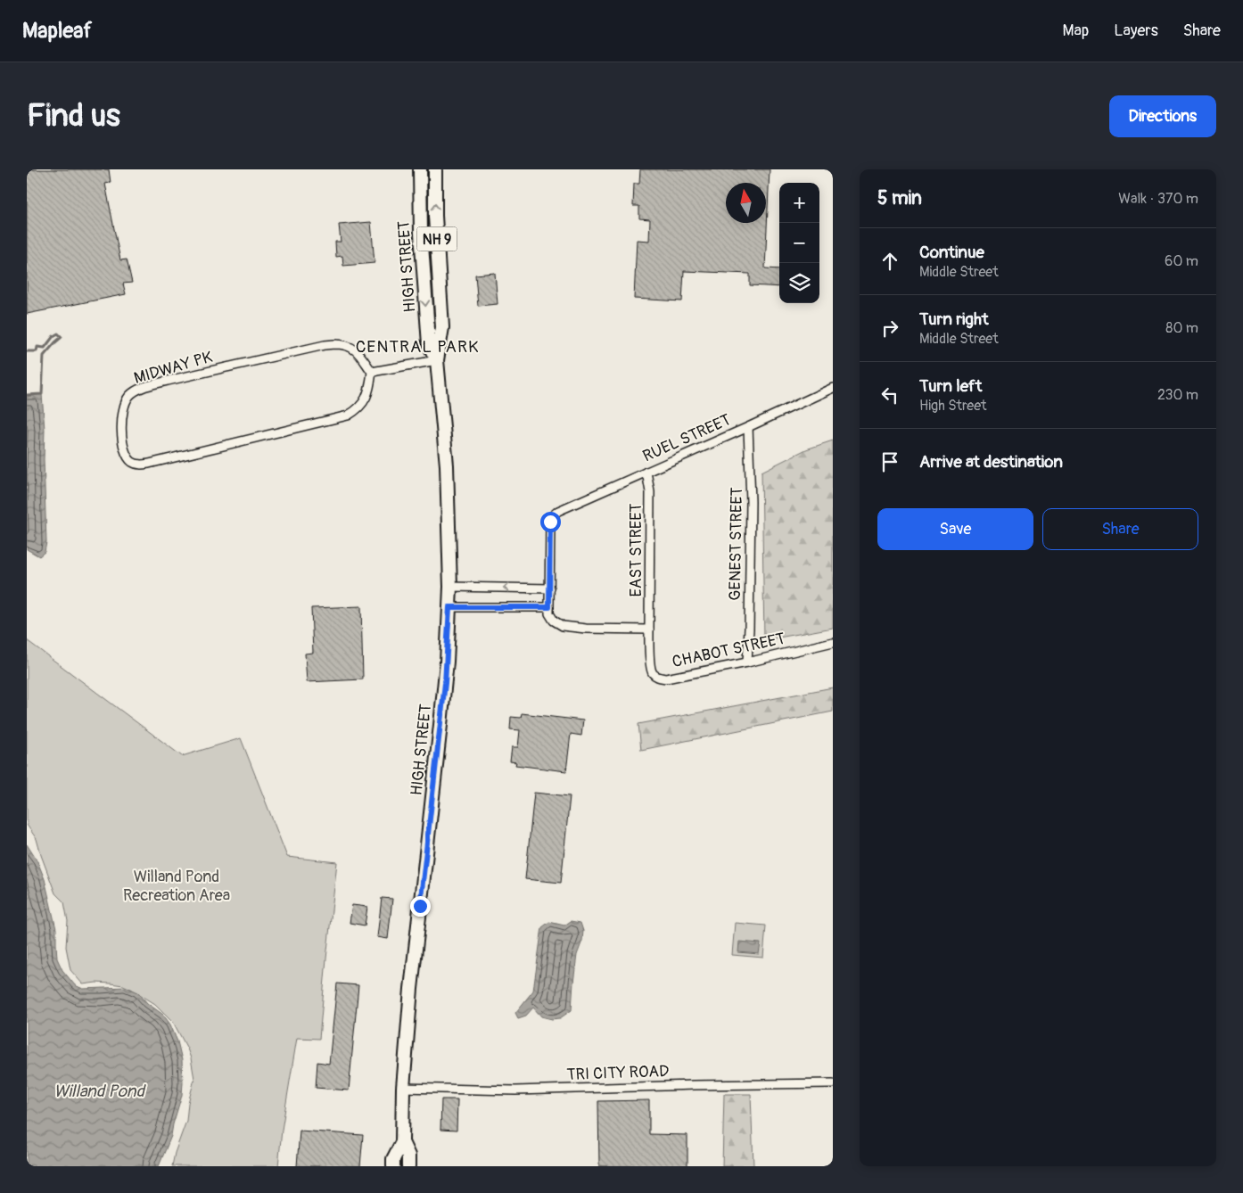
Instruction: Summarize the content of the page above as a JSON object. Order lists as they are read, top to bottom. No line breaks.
{"streets":{"main road":["NH 9","HIGH STREET"],"street":["MIDWAY PK","RUEL STREET","GENEST STREET","EAST STREET","CHABOT STREET","TRI CITY ROAD"]},"crossings":[["NH 9","HIGH STREET"],["HIGH STREET","TRI CITY ROAD"],["RUEL STREET","GENEST STREET"],["RUEL STREET","EAST STREET"],["GENEST STREET","CHABOT STREET"],["EAST STREET","CHABOT STREET"]],"districts":["CENTRAL PARK"],"water":["Willand Pond"],"parks":["Willand Pond Recreation Area"],"north":"top","page":{"header":"Mapleaf","nav":["Map","Layers","Share"],"buttons":["Directions",["Save","Share"]],"title":"Find us","heading":["5 min","Walk · 370 m"],"map_buttons":["+","−"],"list":[["Continue","Middle Street","60 m"],["Turn right","Middle Street","80 m"],["Turn left","High Street","230 m"],"Arrive at destination"]}}
